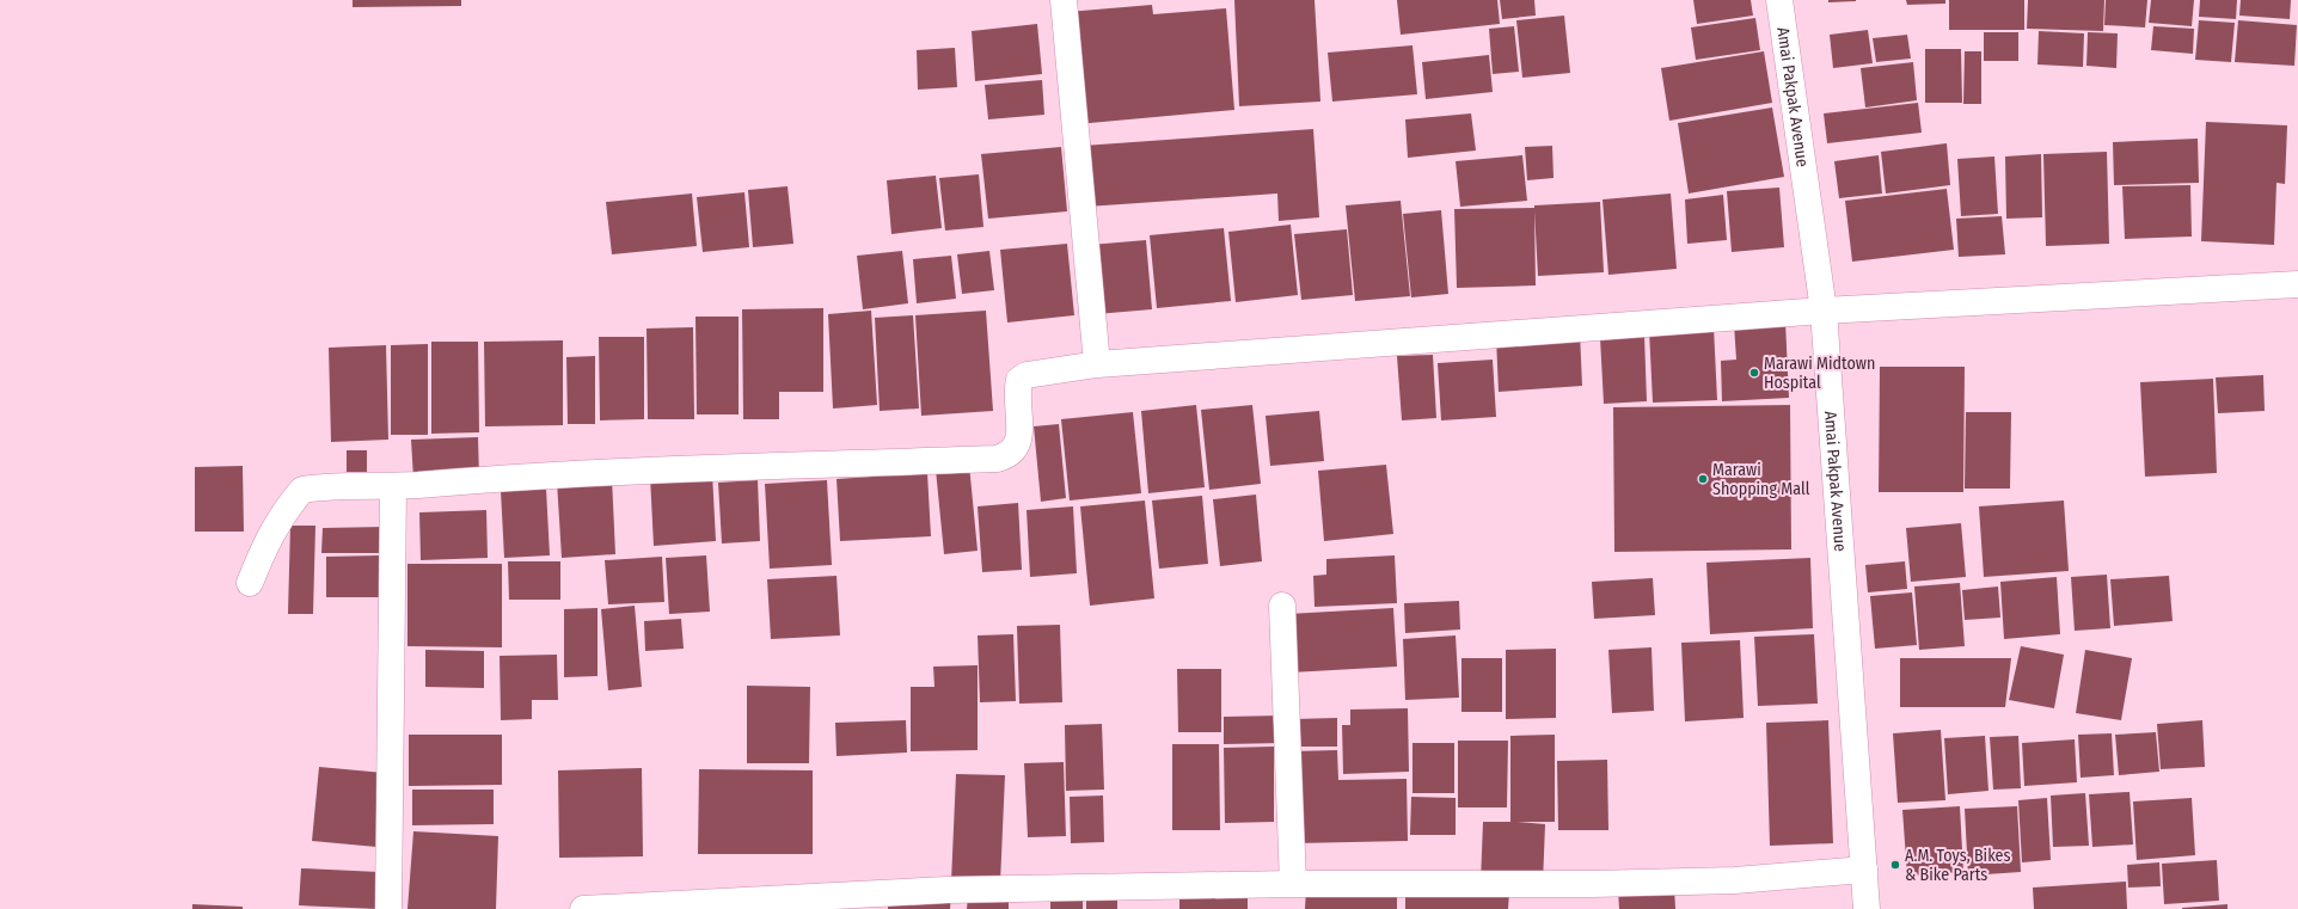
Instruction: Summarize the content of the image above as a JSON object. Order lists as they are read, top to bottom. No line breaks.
{"streets":{"main road":["Amai Pakpak Avenue"]},"places":["Marawi Midtown Hospital","Marawi Shopping Mall","A.M. Toys, Bikes & Bike Parts"]}
